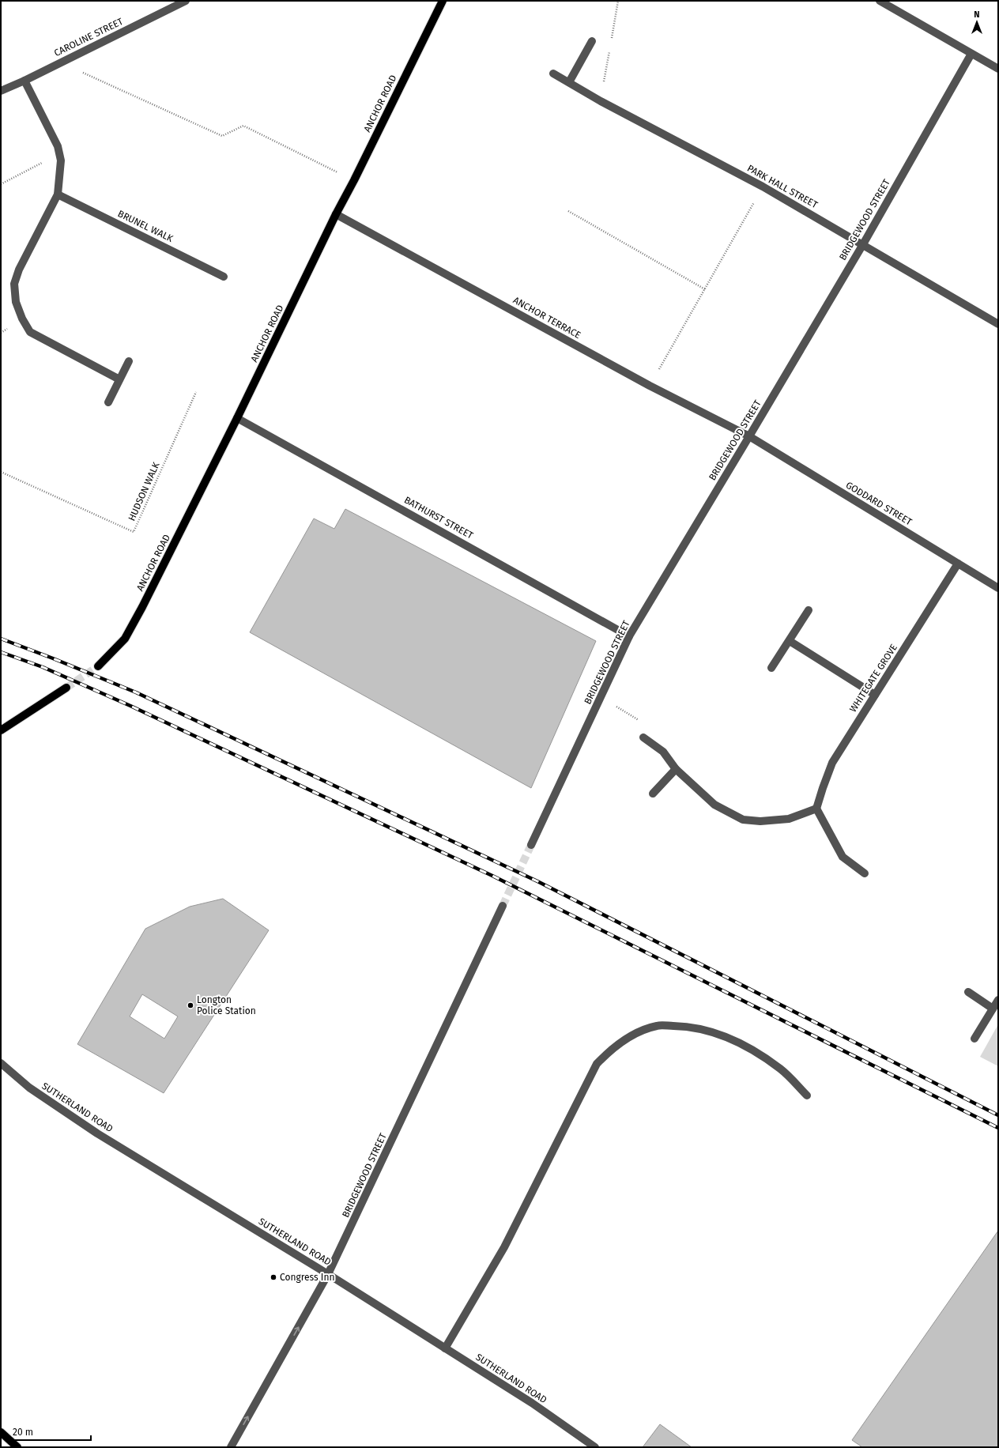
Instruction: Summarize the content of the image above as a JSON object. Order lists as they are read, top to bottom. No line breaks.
{"streets":{"main road":["ANCHOR ROAD"],"street":["CAROLINE STREET","PARK HALL STREET","BRIDGEWOOD STREET","BRUNEL WALK","ANCHOR TERRACE","GODDARD STREET","BATHURST STREET","WHITEGATE GROVE","SUTHERLAND ROAD"],"path":["HUDSON WALK"]},"crossings":[["ANCHOR ROAD","ANCHOR TERRACE"],["ANCHOR ROAD","BATHURST STREET"],["PARK HALL STREET","BRIDGEWOOD STREET"],["BRIDGEWOOD STREET","ANCHOR TERRACE"],["BRIDGEWOOD STREET","GODDARD STREET"],["BRIDGEWOOD STREET","BATHURST STREET"],["BRIDGEWOOD STREET","SUTHERLAND ROAD"],["ANCHOR TERRACE","GODDARD STREET"],["GODDARD STREET","WHITEGATE GROVE"]],"places":["Longton Police Station","Congress Inn"],"scale_bar":"20 m","north":"top"}
